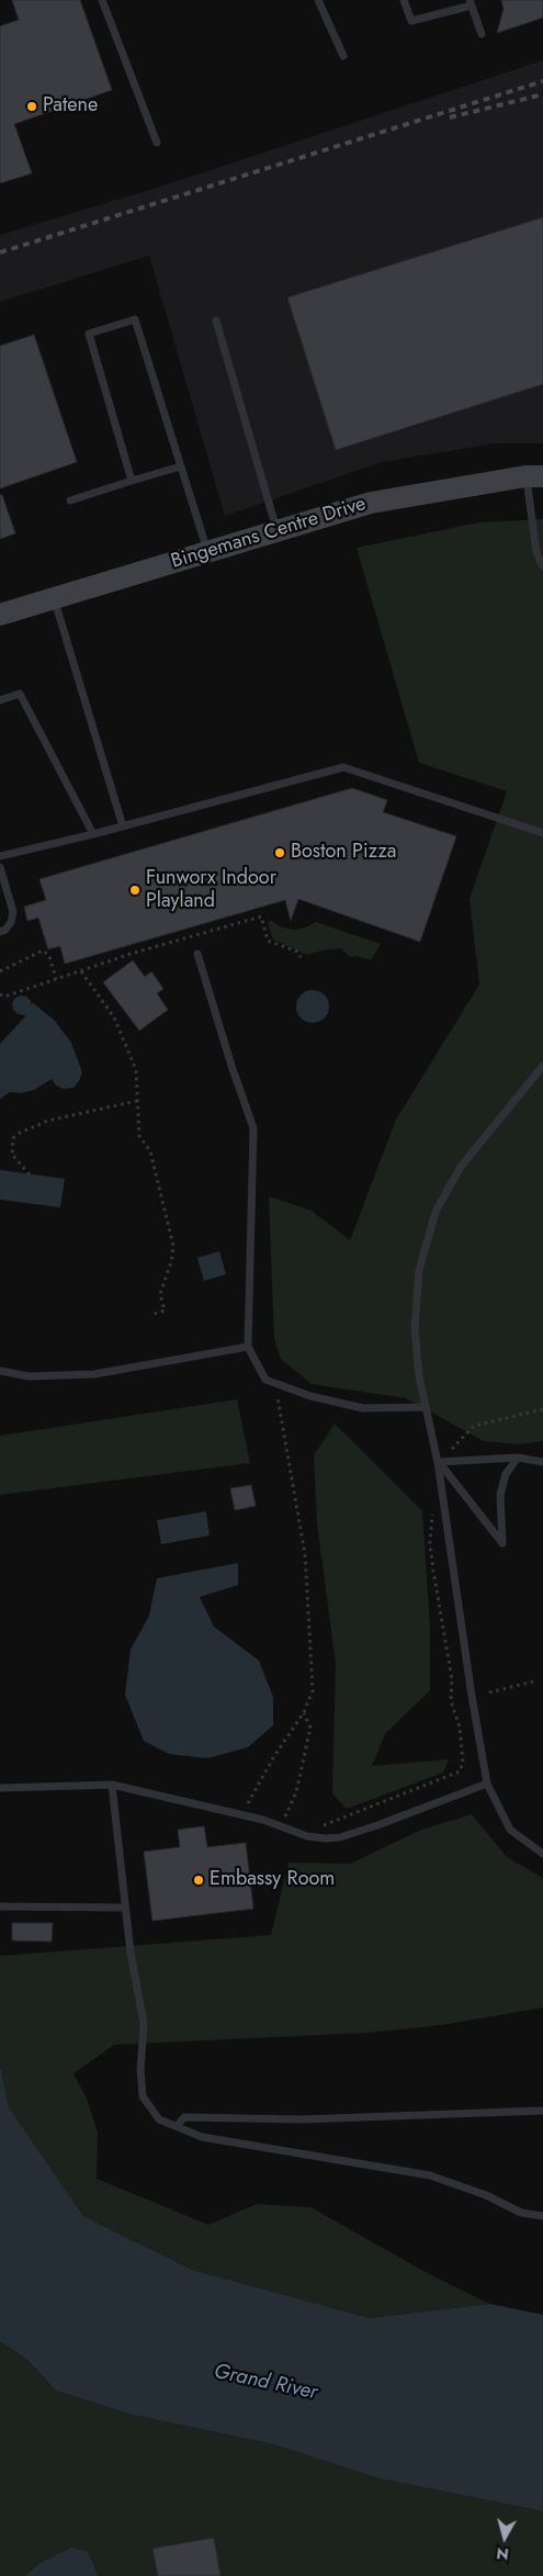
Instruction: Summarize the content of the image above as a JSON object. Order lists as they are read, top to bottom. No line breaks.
{"streets":{"main road":["Bingemans Centre Drive"]},"water":["Grand River"],"places":["Patene","Boston Pizza","Funworx Indoor Playland","Embassy Room"],"north":"bottom"}
